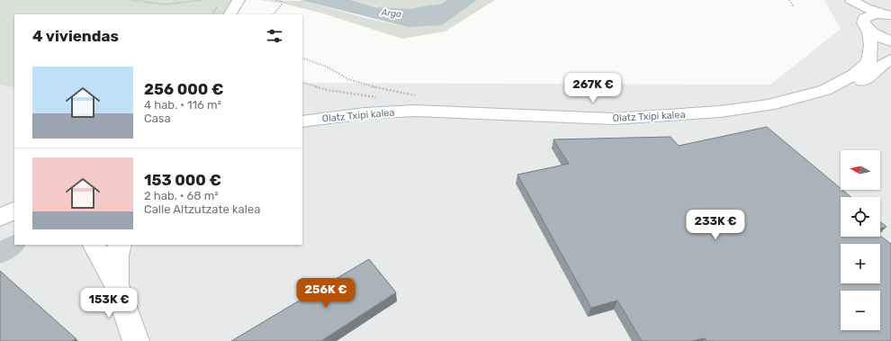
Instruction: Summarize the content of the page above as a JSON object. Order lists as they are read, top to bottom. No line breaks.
{"streets":{"street":["Olatz Txipi kalea"]},"water":["Arga"],"north":"left","page":{"heading":"4 viviendas","list":[{"name":"256 000 €","note":"4 hab. · 116 m² · Casa"},{"name":"153 000 €","note":"2 hab. · 68 m² · Calle Altzutzate kalea"}],"price":["267K €","233K €","256K €","153K €"],"map_buttons":["+","−"]}}
